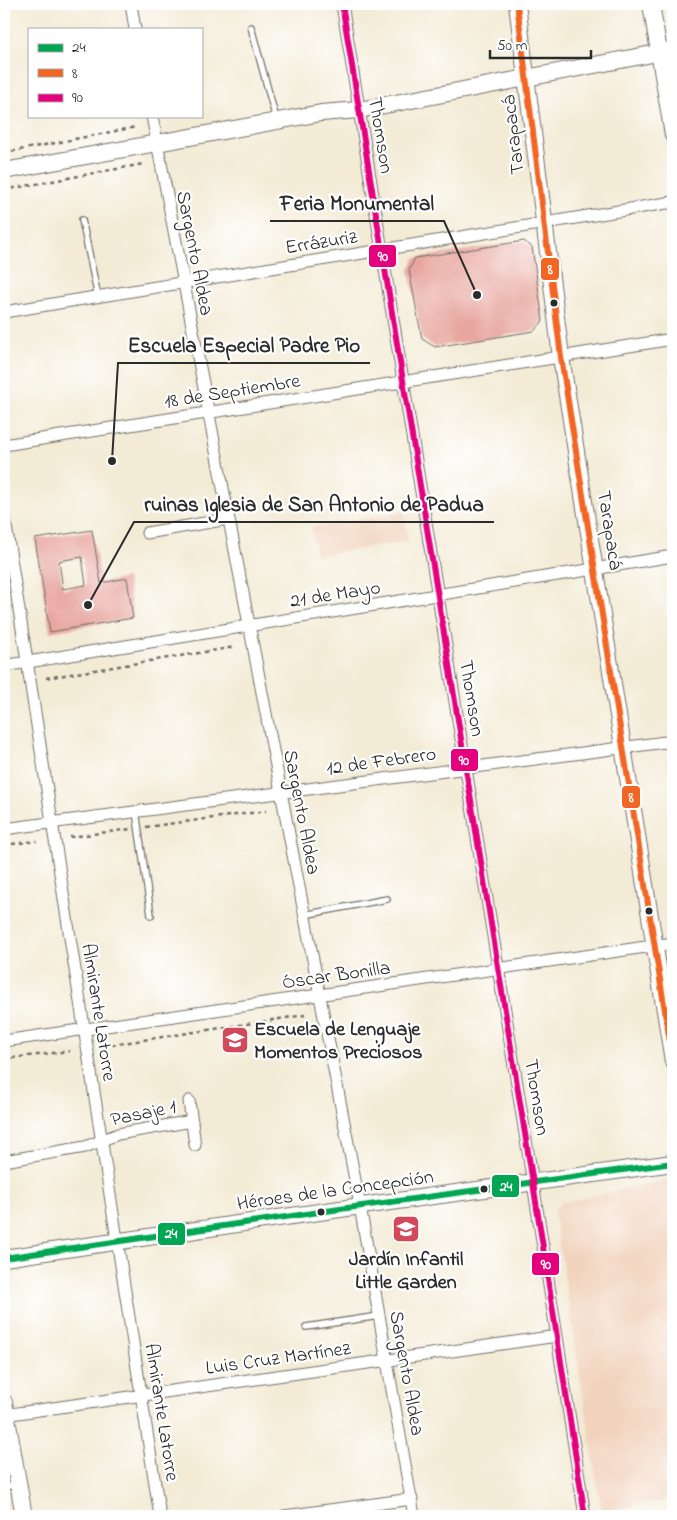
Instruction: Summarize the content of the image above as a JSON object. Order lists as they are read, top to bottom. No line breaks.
{"streets":{"main road":["Tarapacá","Héroes de la Concepción"],"street":["Thomson","Errázuriz","Sargento Aldea","18 de Septiembre","21 de Mayo","12 de Febrero","Óscar Bonilla","Almirante Latorre","Pasaje 1","Luis Cruz Martínez"]},"crossings":[["Thomson","Errázuriz"],["Thomson","18 de Septiembre"],["Thomson","21 de Mayo"],["Thomson","12 de Febrero"],["Thomson","Óscar Bonilla"],["Thomson","Héroes de la Concepción"],["Thomson","Luis Cruz Martínez"],["Tarapacá","Errázuriz"],["Tarapacá","18 de Septiembre"],["Tarapacá","21 de Mayo"],["Tarapacá","12 de Febrero"],["Tarapacá","Óscar Bonilla"],["Errázuriz","Sargento Aldea"],["Sargento Aldea","18 de Septiembre"],["Sargento Aldea","21 de Mayo"],["Sargento Aldea","12 de Febrero"],["Sargento Aldea","Óscar Bonilla"],["Sargento Aldea","Héroes de la Concepción"],["Sargento Aldea","Luis Cruz Martínez"],["21 de Mayo","Almirante Latorre"],["12 de Febrero","Almirante Latorre"],["Óscar Bonilla","Almirante Latorre"],["Almirante Latorre","Pasaje 1"],["Almirante Latorre","Héroes de la Concepción"],["Almirante Latorre","Luis Cruz Martínez"]],"places":{"other":["Feria Monumental","Escuela Especial Padre Pio","ruinas Iglesia de San Antonio de Padua"],"school or university":["Escuela de Lenguaje Momentos Preciosos","Jardín Infantil Little Garden"]},"lines":["transit line 8","transit line 90","transit line 24"],"legend":["24","8","90"],"scale_bar":"50 m"}
